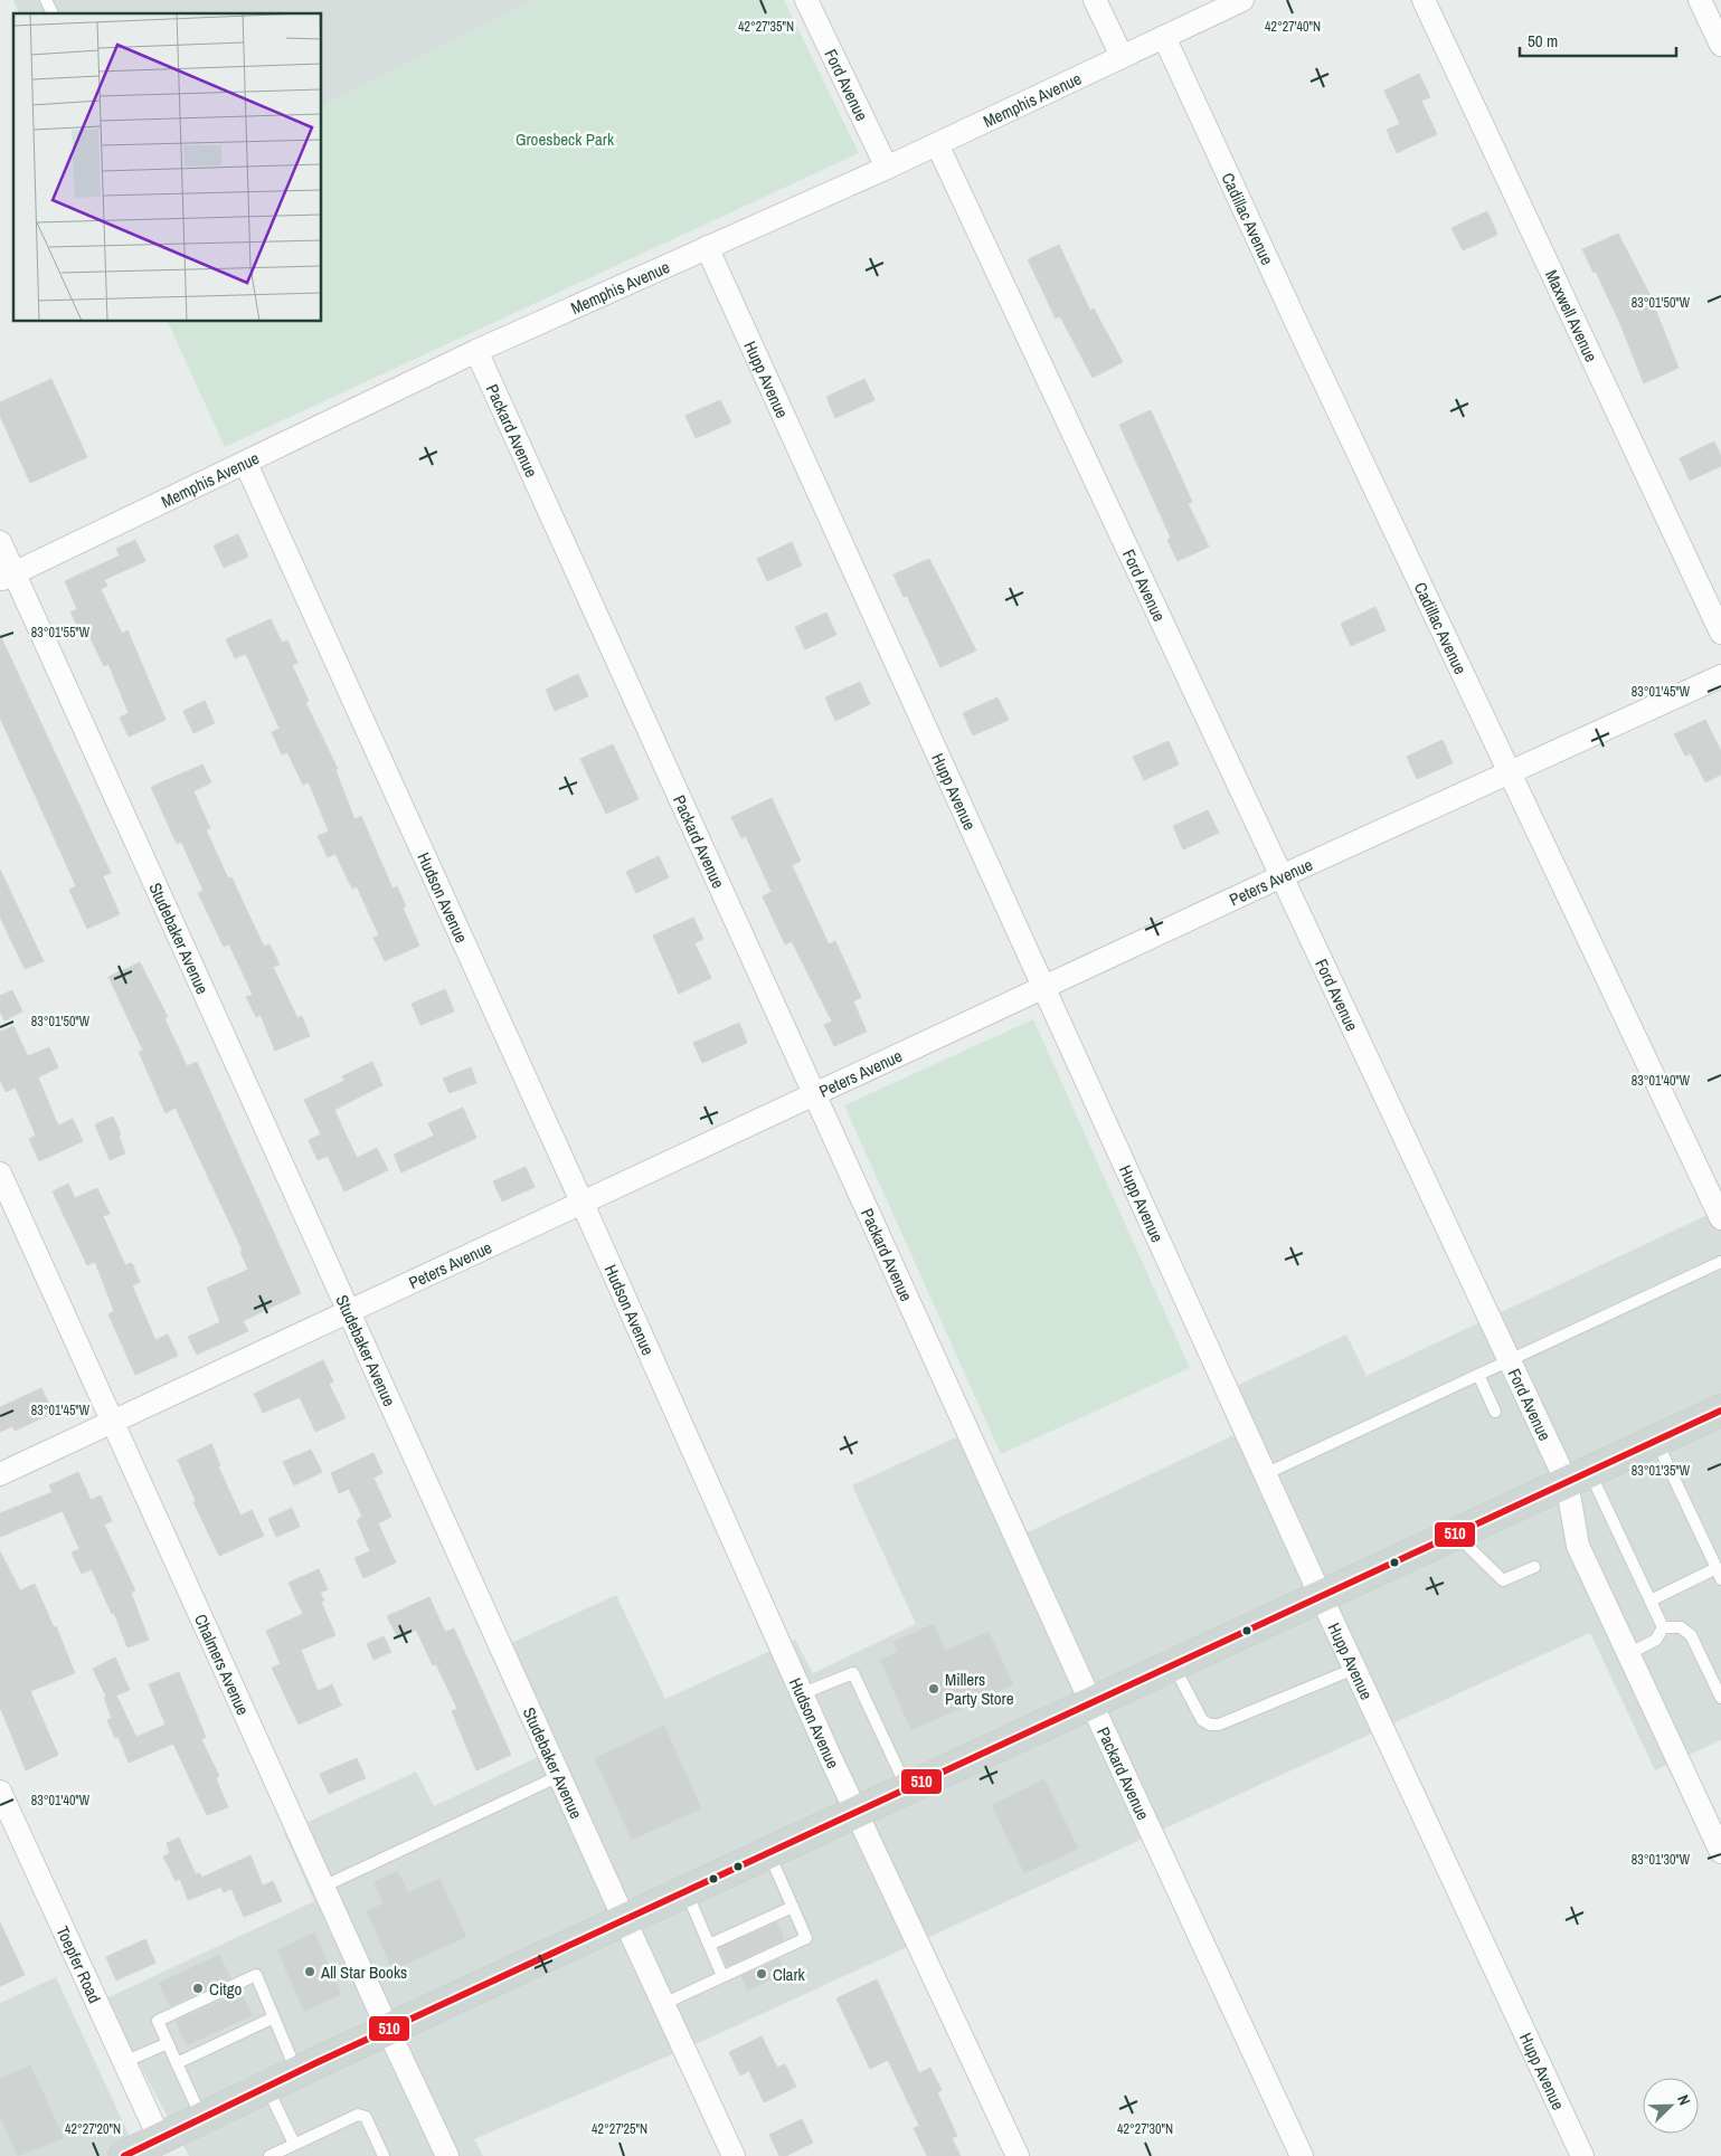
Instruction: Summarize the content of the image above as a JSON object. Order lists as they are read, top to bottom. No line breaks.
{"streets":{"street":["Ford Avenue","Memphis Avenue","Cadillac Avenue","Maxwell Avenue","Hupp Avenue","Packard Avenue","Peters Avenue","Hudson Avenue","Studebaker Avenue","Chalmers Avenue","Toepfer Road"]},"crossings":[["Ford Avenue","Memphis Avenue"],["Ford Avenue","Peters Avenue"],["Memphis Avenue","Cadillac Avenue"],["Memphis Avenue","Hupp Avenue"],["Memphis Avenue","Packard Avenue"],["Memphis Avenue","Hudson Avenue"],["Memphis Avenue","Studebaker Avenue"],["Cadillac Avenue","Peters Avenue"],["Hupp Avenue","Peters Avenue"],["Packard Avenue","Peters Avenue"],["Peters Avenue","Hudson Avenue"],["Peters Avenue","Studebaker Avenue"],["Peters Avenue","Chalmers Avenue"]],"parks":["Groesbeck Park"],"places":["Millers Party Store","All Star Books","Clark","Citgo"],"lines":["transit line 510"],"scale_bar":"50 m","north":"top right","coordinates":["42°27'35\"N","42°27'40\"N","83°01'50\"W","83°01'55\"W","83°01'45\"W","83°01'40\"W","83°01'35\"W","83°01'30\"W","42°27'20\"N","42°27'25\"N","42°27'30\"N"]}
